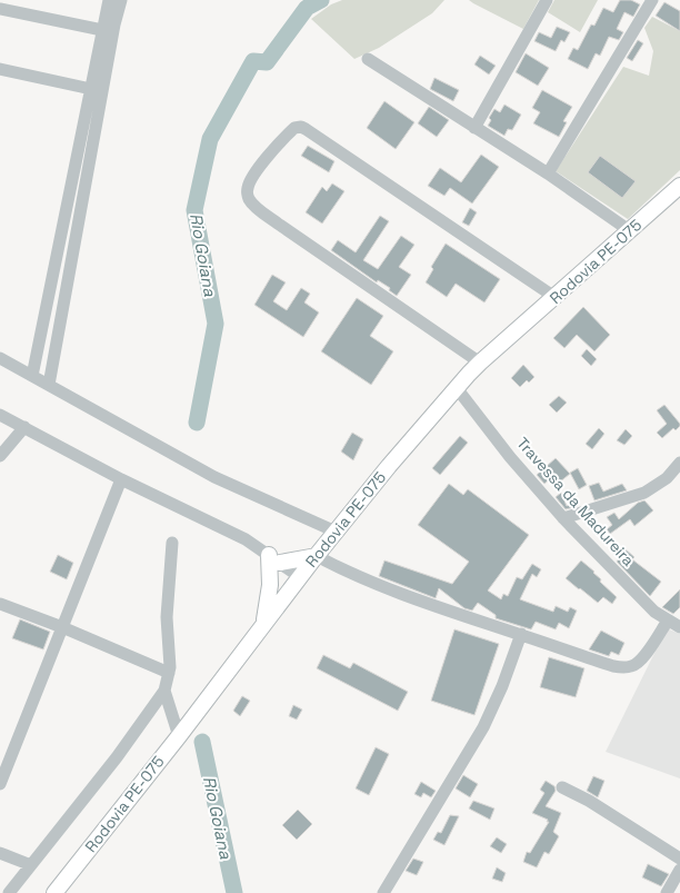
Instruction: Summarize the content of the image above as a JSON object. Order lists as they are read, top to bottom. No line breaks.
{"streets":{"main road":["Rodovia PE-075"],"street":["Travessa da Madureira"]},"crossings":[["Rodovia PE-075","Travessa da Madureira"]],"water":["Rio Goiana"]}
